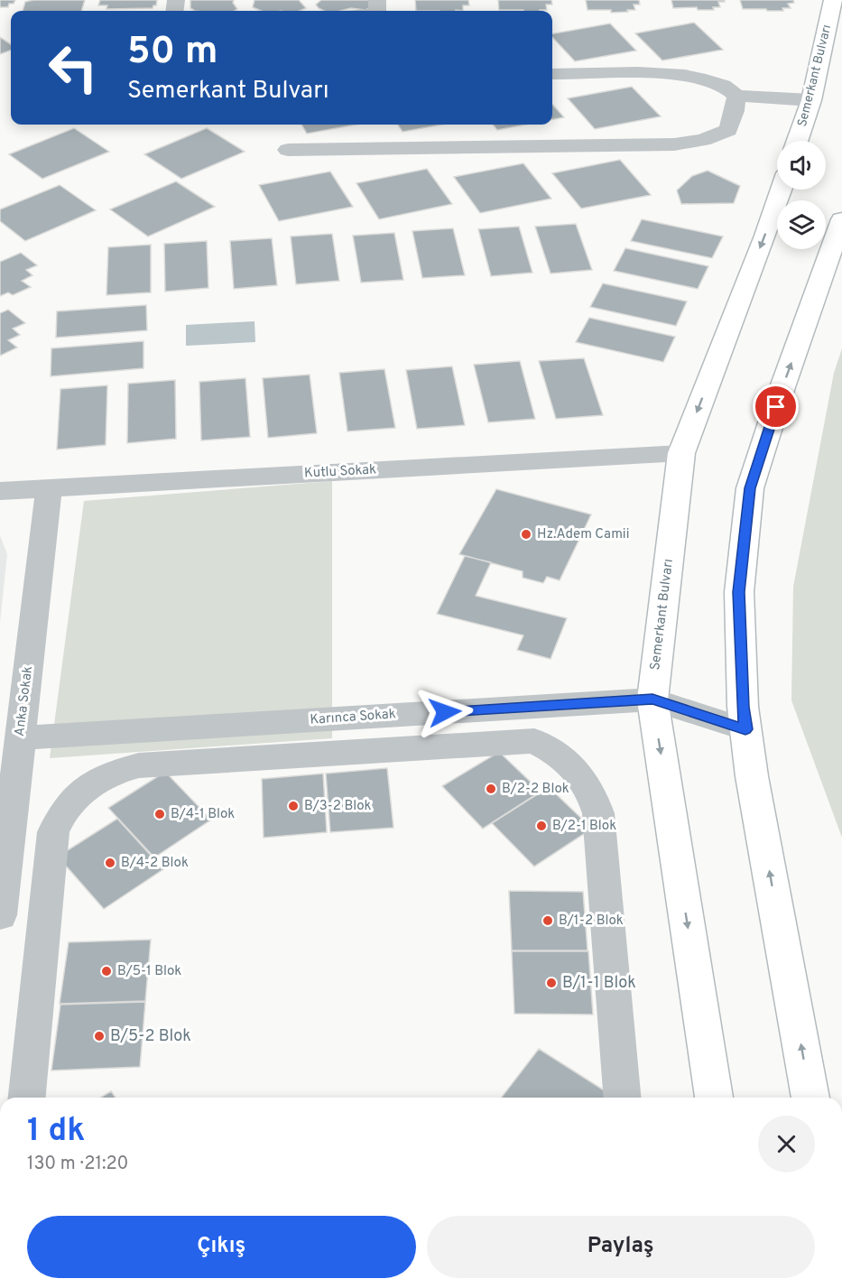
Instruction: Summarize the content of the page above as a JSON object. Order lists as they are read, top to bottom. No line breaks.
{"streets":{"main road":["Semerkant Bulvarı"],"street":["Kutlu Sokak","Anka Sokak","Karınca Sokak"]},"crossings":[["Semerkant Bulvarı","Kutlu Sokak"],["Semerkant Bulvarı","Karınca Sokak"],["Kutlu Sokak","Anka Sokak"],["Anka Sokak","Karınca Sokak"]],"places":["Hz.Adem Camii","B/2-2 Blok","B/3-2 Blok","B/4-1 Blok","B/2-1 Blok","B/4-2 Blok","B/1-2 Blok","B/5-1 Blok","B/1-1 Blok","B/5-2 Blok"],"page":{"turn":["50 m","Semerkant Bulvarı"],"heading":["1 dk","130 m · 21:20"],"buttons":["Çıkış","Paylaş"]}}
